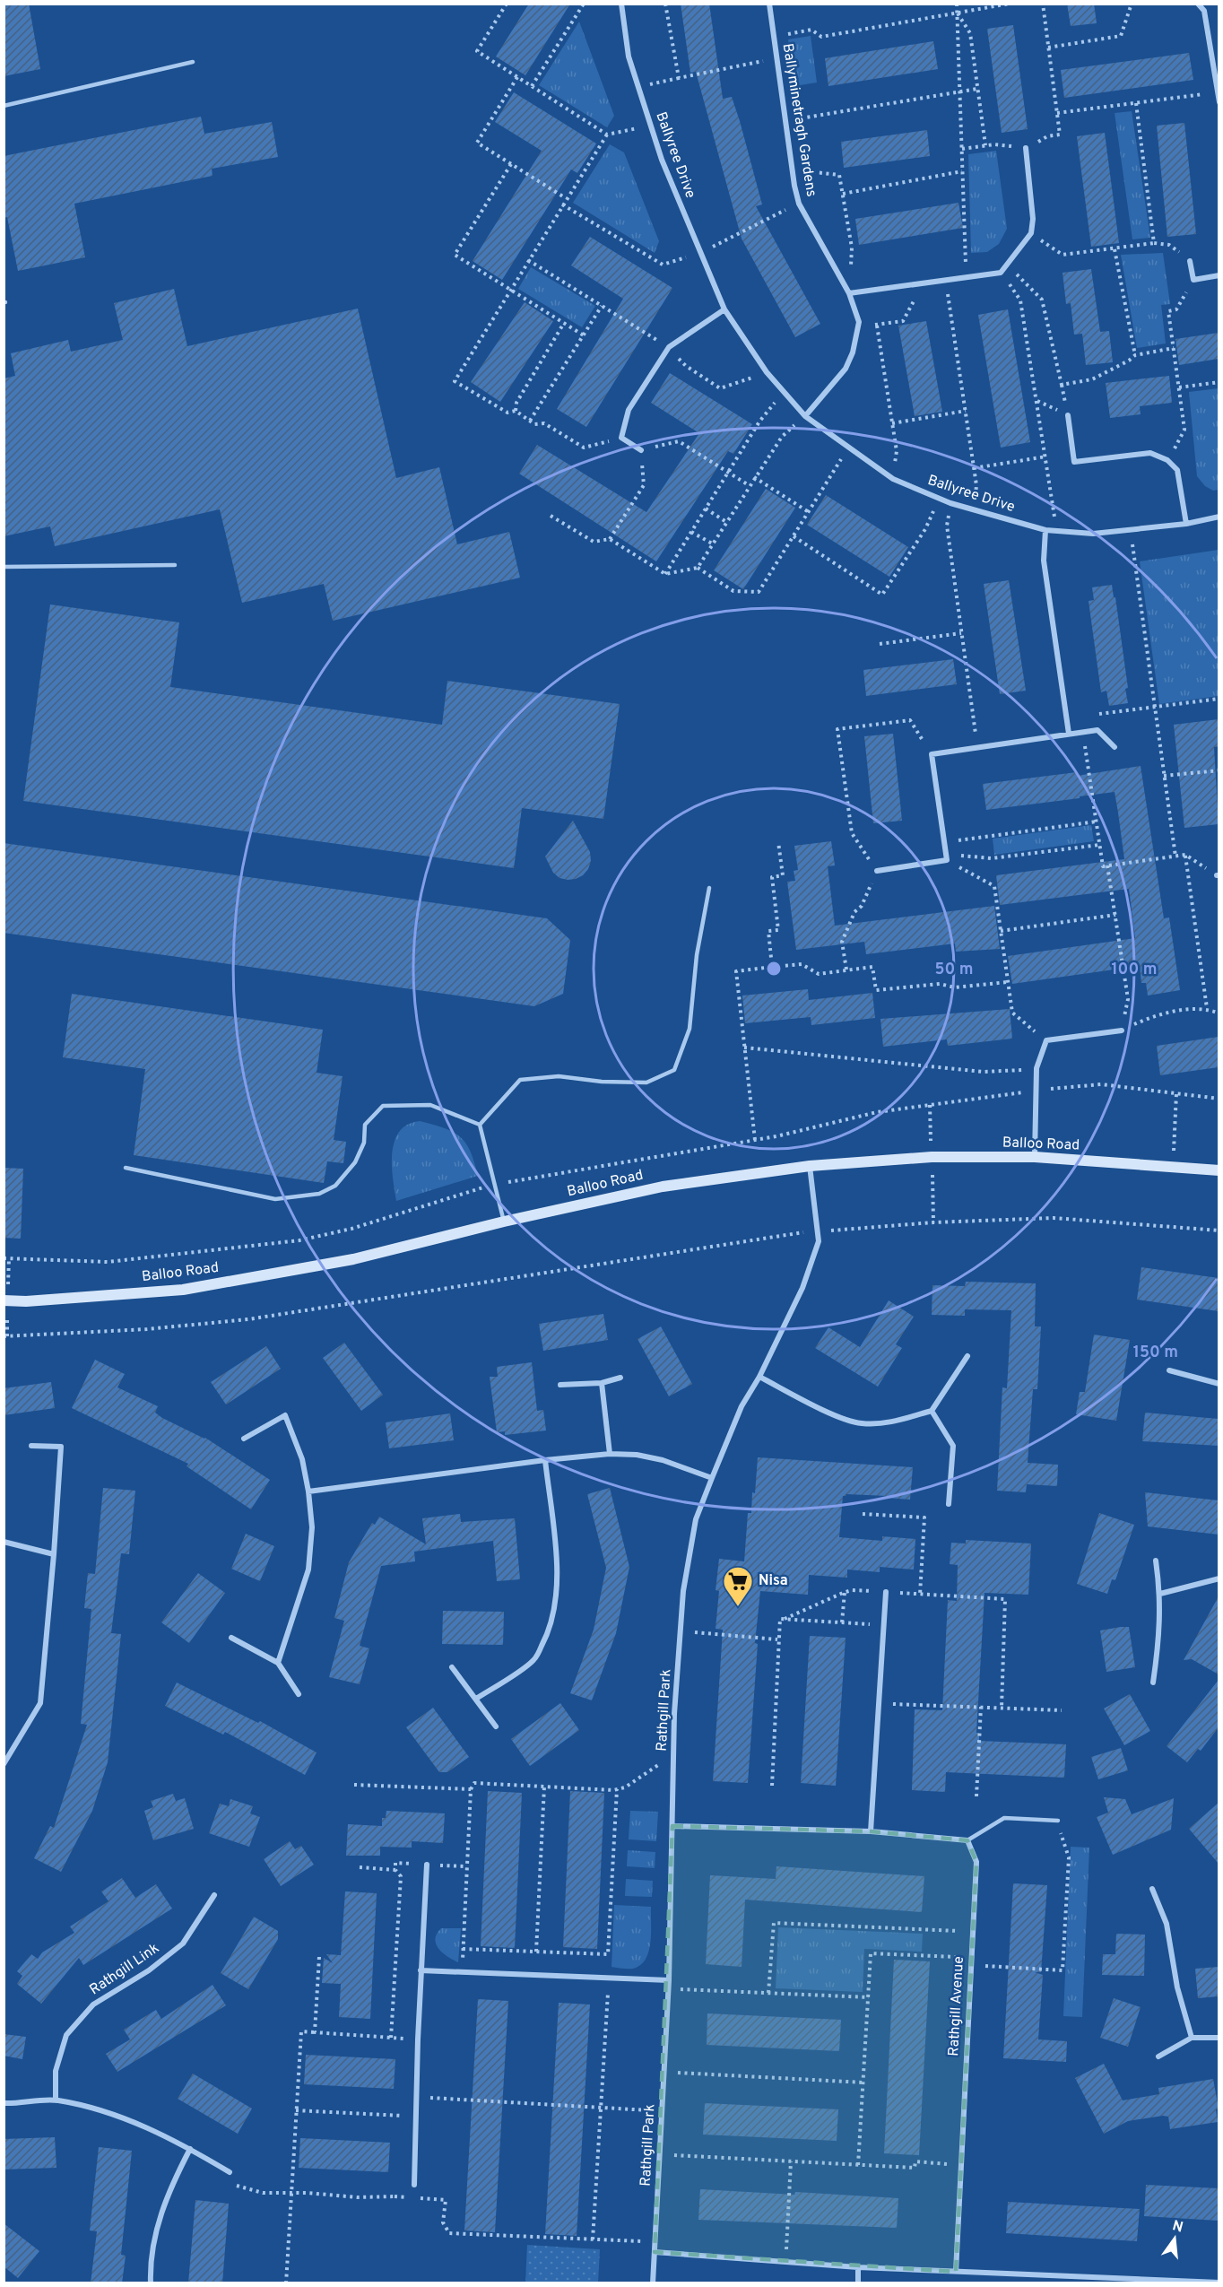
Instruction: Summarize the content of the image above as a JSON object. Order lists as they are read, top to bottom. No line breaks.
{"streets":{"street":["Ballyminetragh Gardens","Ballyree Drive","Balloo Road","Rathgill Park","Rathgill Link","Rathgill Avenue"]},"crossings":[["Balloo Road","Rathgill Park"]],"places":{"supermarket":["Nisa"]},"north":"top","rings":["50 m","100 m","150 m"]}
